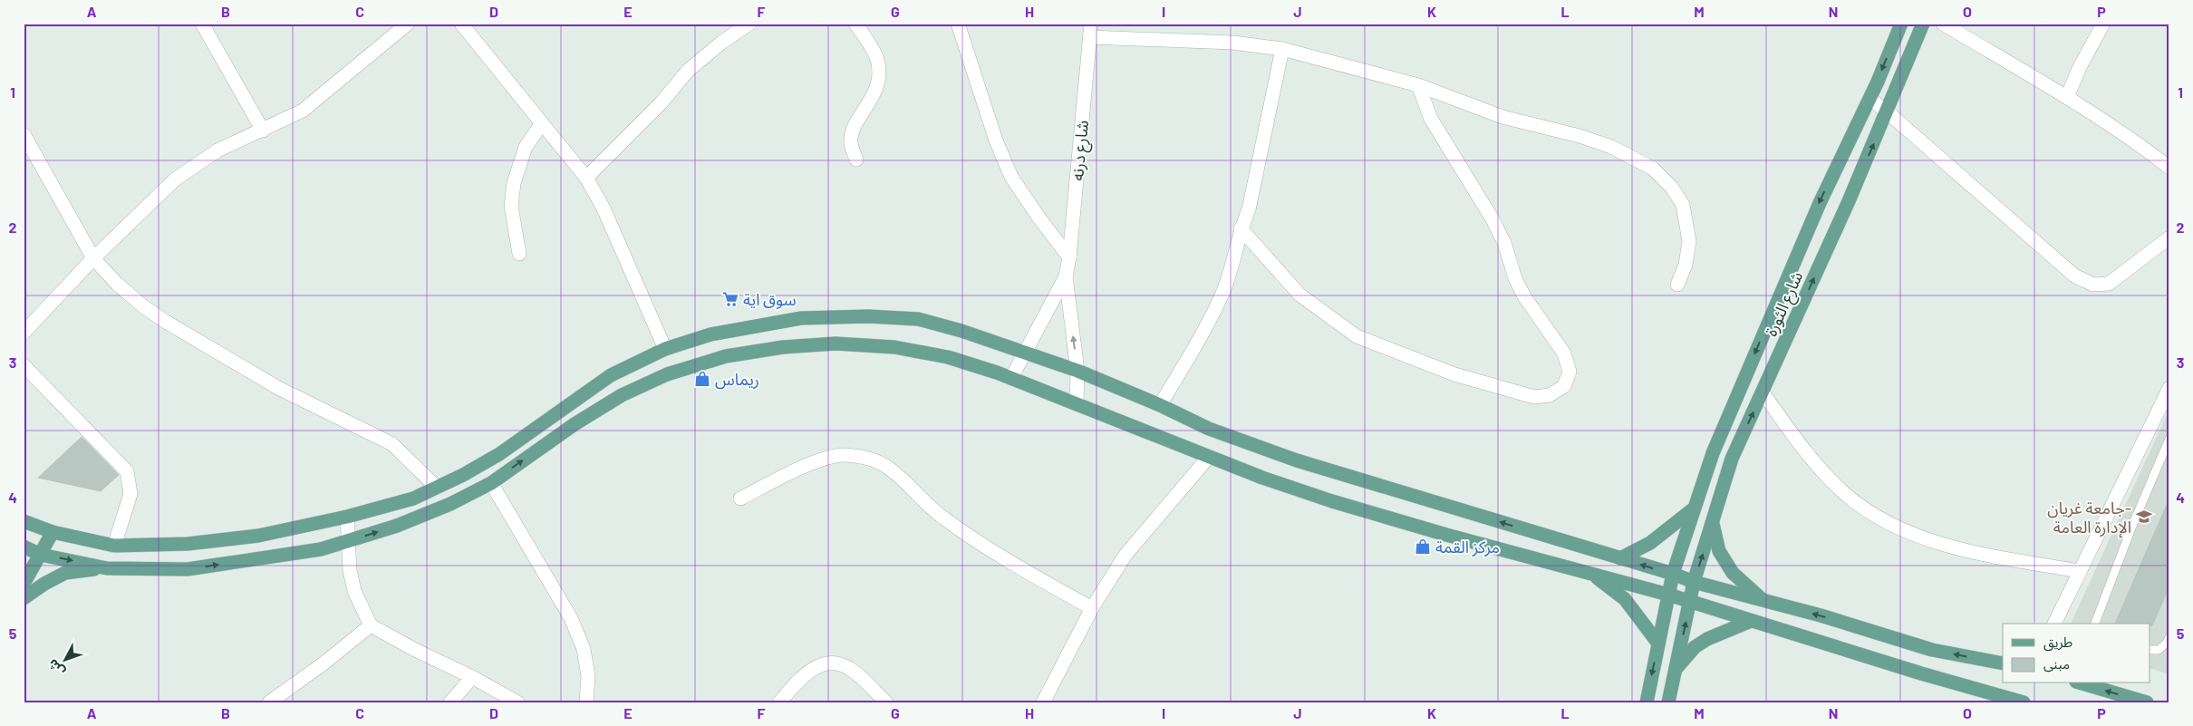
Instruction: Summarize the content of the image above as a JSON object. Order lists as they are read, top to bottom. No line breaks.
{"streets":{"main road":["شارع الثورة"],"street":["شارع درنه"]},"places":{"supermarket":["سوق اية"],"shop":["ريماس","مركز القمة"],"school or university":["جامعة غريان- الإدارة العامة"]},"legend":["طريق","مبنى"],"north":"bottom left","grid":{"columns":["A","B","C","D","E","F","G","H","I","J","K","L","M","N","O","P"],"rows":["1","2","3","4","5"]}}
